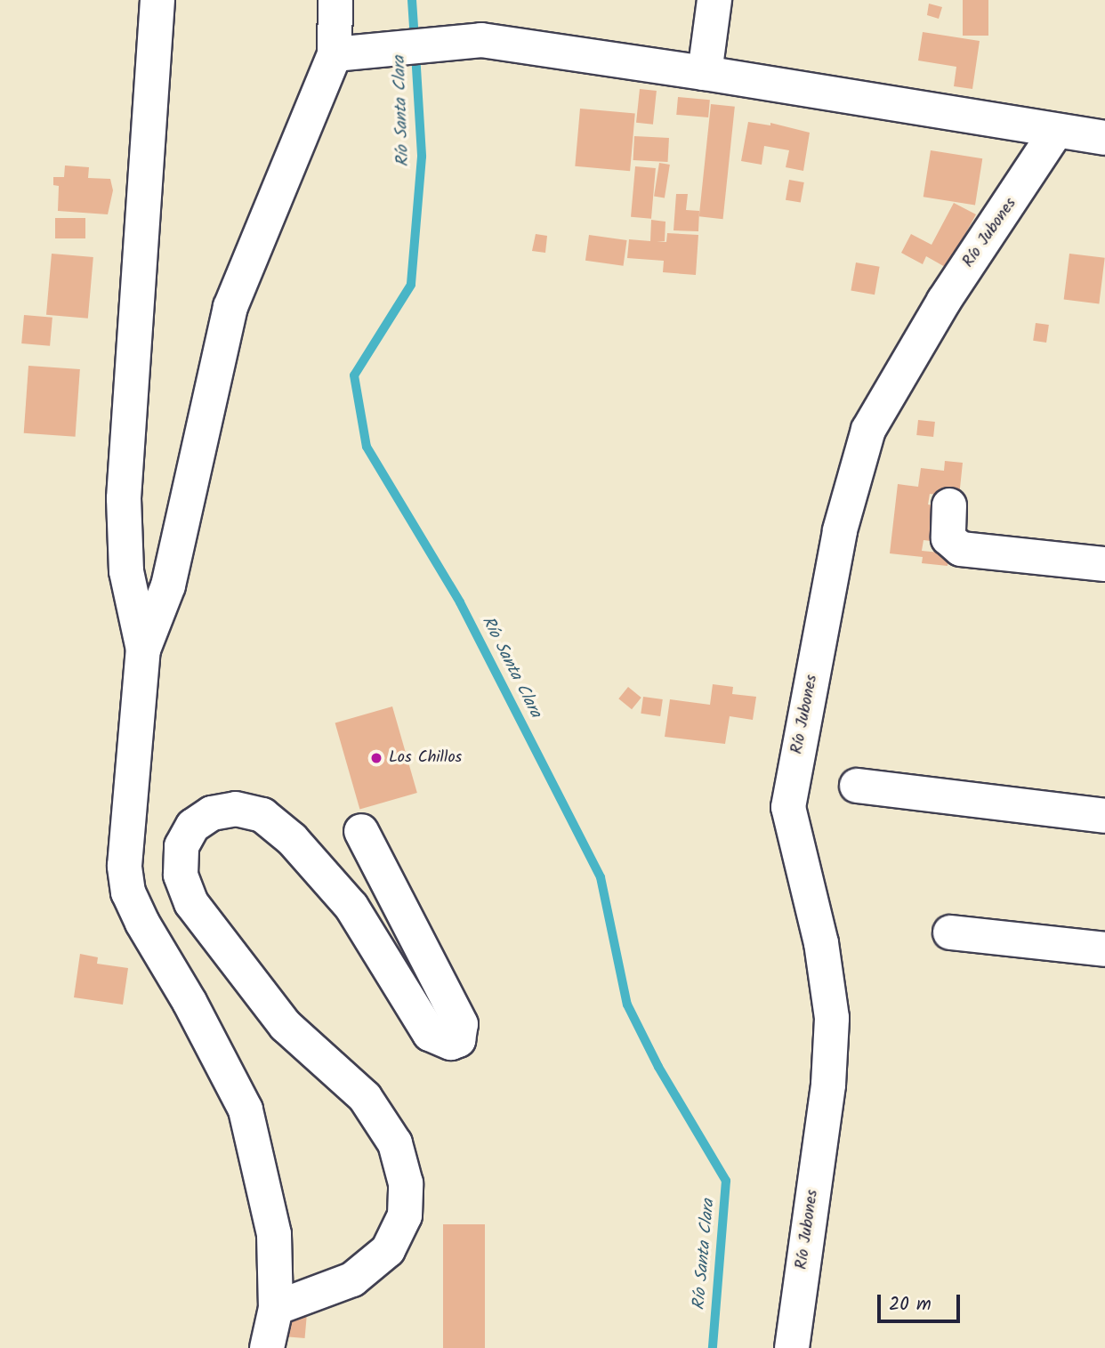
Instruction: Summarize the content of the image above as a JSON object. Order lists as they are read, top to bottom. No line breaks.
{"streets":{"street":["Río Jubones"]},"water":["Río Santa Clara"],"places":["Los Chillos"],"scale_bar":"20 m"}
